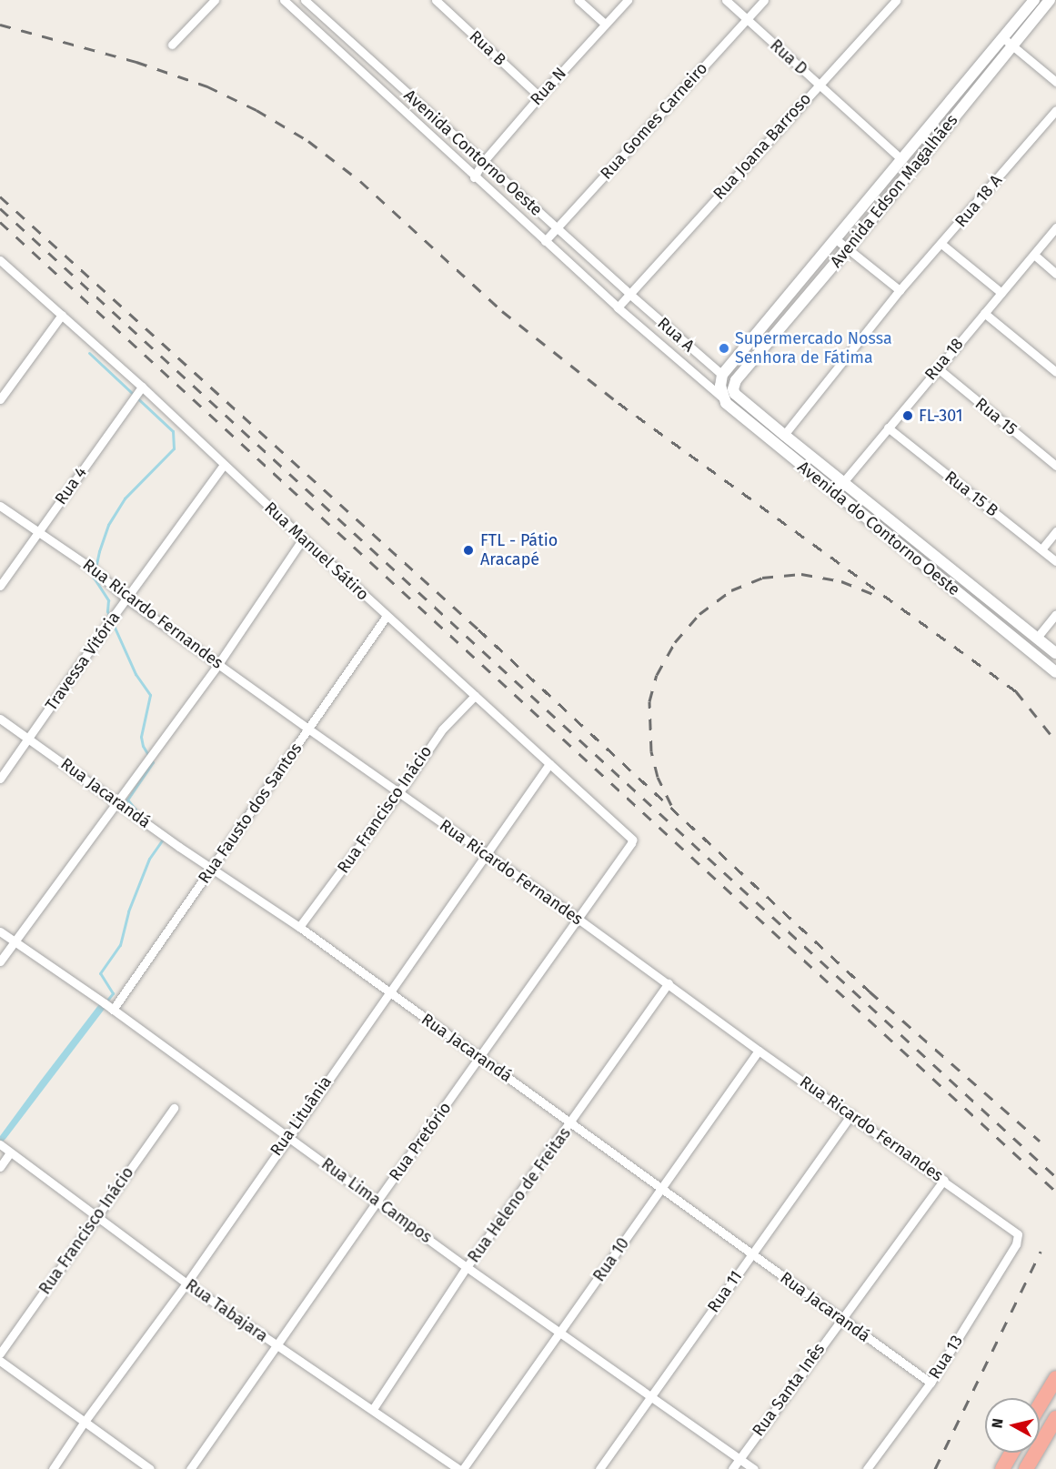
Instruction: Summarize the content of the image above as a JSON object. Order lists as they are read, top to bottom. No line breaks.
{"streets":{"street":["Rua B","Rua D","Rua N","Rua Gomes Carneiro","Rua Joana Barroso","Avenida Contorno Oeste","Avenida Edson Magalhães","Rua 18 A","Rua A","Rua 18","Rua 15","Rua 4","Rua 15 B","Avenida do Contorno Oeste","Rua Manuel Sátiro","Rua Ricardo Fernandes","Travessa Vitória","Rua Jacarandá","Rua Francisco Inácio","Rua Fausto dos Santos","Rua Lituânia","Rua Pretório","Rua Heleno de Freitas","Rua Lima Campos","Rua 10","Rua 11","Rua Tabajara","Rua 13","Rua Santa Inês"]},"crossings":[["Rua B","Rua N"],["Rua D","Rua Gomes Carneiro"],["Rua D","Rua Joana Barroso"],["Rua D","Avenida Edson Magalhães"],["Rua N","Avenida Contorno Oeste"],["Rua Gomes Carneiro","Avenida Contorno Oeste"],["Rua Joana Barroso","Avenida Contorno Oeste"],["Rua Joana Barroso","Rua A"],["Avenida Contorno Oeste","Rua A"],["Avenida Contorno Oeste","Avenida do Contorno Oeste"],["Avenida Edson Magalhães","Rua A"],["Avenida Edson Magalhães","Avenida do Contorno Oeste"],["Rua 18 A","Avenida do Contorno Oeste"],["Rua 18","Rua 15"],["Rua 18","Rua 15 B"],["Rua 18","Avenida do Contorno Oeste"],["Rua 4","Rua Manuel Sátiro"],["Rua 4","Rua Ricardo Fernandes"],["Rua Manuel Sátiro","Travessa Vitória"],["Rua Manuel Sátiro","Rua Francisco Inácio"],["Rua Manuel Sátiro","Rua Fausto dos Santos"],["Rua Manuel Sátiro","Rua Lituânia"],["Rua Manuel Sátiro","Rua Pretório"],["Rua Ricardo Fernandes","Travessa Vitória"],["Rua Ricardo Fernandes","Rua Francisco Inácio"],["Rua Ricardo Fernandes","Rua Fausto dos Santos"],["Rua Ricardo Fernandes","Rua Lituânia"],["Rua Ricardo Fernandes","Rua Pretório"],["Rua Ricardo Fernandes","Rua Heleno de Freitas"],["Rua Ricardo Fernandes","Rua 10"],["Rua Ricardo Fernandes","Rua 11"],["Rua Ricardo Fernandes","Rua 13"],["Rua Ricardo Fernandes","Rua Santa Inês"],["Travessa Vitória","Rua Jacarandá"],["Rua Jacarandá","Rua Francisco Inácio"],["Rua Jacarandá","Rua Fausto dos Santos"],["Rua Jacarandá","Rua Lituânia"],["Rua Jacarandá","Rua Pretório"],["Rua Jacarandá","Rua Heleno de Freitas"],["Rua Jacarandá","Rua 10"],["Rua Jacarandá","Rua 11"],["Rua Jacarandá","Rua 13"],["Rua Jacarandá","Rua Santa Inês"],["Rua Francisco Inácio","Rua Tabajara"],["Rua Fausto dos Santos","Rua Lima Campos"],["Rua Lituânia","Rua Lima Campos"],["Rua Lituânia","Rua Tabajara"],["Rua Pretório","Rua Lima Campos"],["Rua Pretório","Rua Tabajara"],["Rua Heleno de Freitas","Rua Lima Campos"],["Rua Heleno de Freitas","Rua Tabajara"],["Rua Lima Campos","Rua 10"],["Rua Lima Campos","Rua 11"],["Rua Lima Campos","Rua Santa Inês"]],"places":["Supermercado Nossa Senhora de Fátima","FL-301","FTL - Pátio Aracapé"],"north":"left"}
